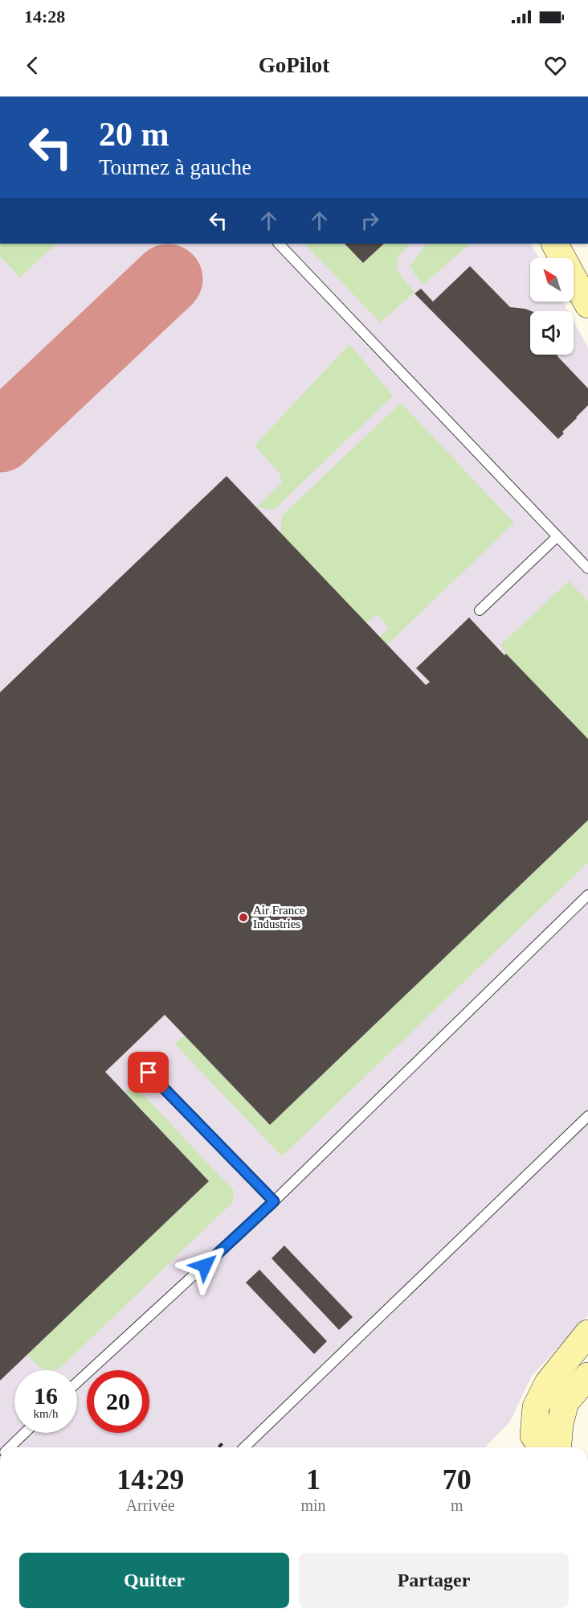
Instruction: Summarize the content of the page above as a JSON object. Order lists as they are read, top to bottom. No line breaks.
{"places":["Air France Industries"],"north":"top left","page":{"status":"14:28","header":"GoPilot","turn":["20 m","Tournez à gauche"],"speed":"16 km/h","limit":"20","eta":["14:29","Arrivée","1","min","70","m"],"buttons":["Quitter","Partager"]}}
